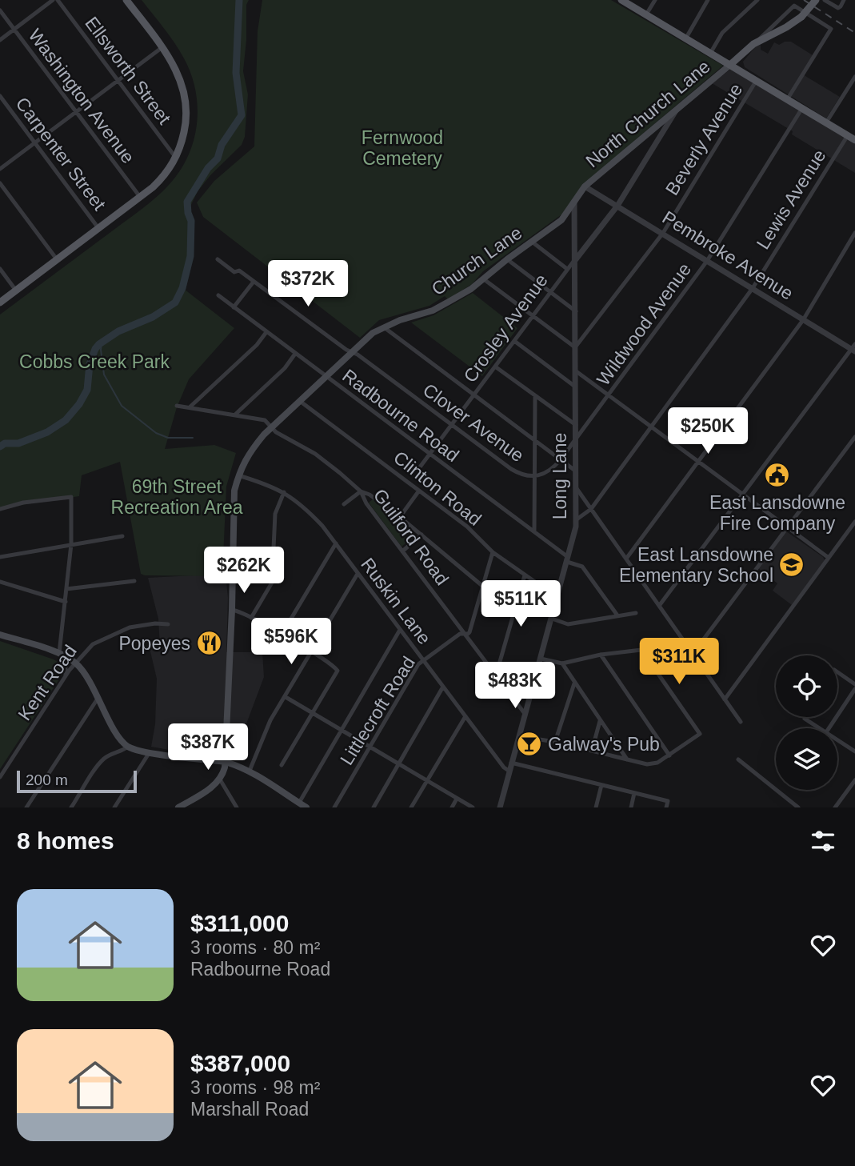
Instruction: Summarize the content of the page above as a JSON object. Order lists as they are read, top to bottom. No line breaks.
{"streets":{"main road":["North Church Lane","Church Lane"],"street":["Ellsworth Street","Washington Avenue","Beverly Avenue","Carpenter Street","Lewis Avenue","Pembroke Avenue","Wildwood Avenue","Crosley Avenue","Radbourne Road","Clover Avenue","Long Lane","Clinton Road","Guilford Road","Ruskin Lane","Kent Road","Littlecroft Road"]},"crossings":[["North Church Lane","Pembroke Avenue"],["North Church Lane","Church Lane"],["Beverly Avenue","Pembroke Avenue"],["Beverly Avenue","Long Lane"],["Lewis Avenue","Pembroke Avenue"],["Lewis Avenue","Long Lane"],["Pembroke Avenue","Church Lane"],["Pembroke Avenue","Wildwood Avenue"],["Church Lane","Radbourne Road"],["Church Lane","Clover Avenue"],["Church Lane","Long Lane"],["Church Lane","Clinton Road"],["Church Lane","Guilford Road"],["Church Lane","Ruskin Lane"],["Wildwood Avenue","Clover Avenue"],["Wildwood Avenue","Long Lane"],["Crosley Avenue","Radbourne Road"],["Crosley Avenue","Clover Avenue"],["Crosley Avenue","Long Lane"],["Radbourne Road","Long Lane"],["Clover Avenue","Long Lane"],["Long Lane","Clinton Road"],["Long Lane","Guilford Road"],["Long Lane","Ruskin Lane"],["Guilford Road","Littlecroft Road"],["Ruskin Lane","Littlecroft Road"]],"parks":["Fernwood Cemetery","Cobbs Creek Park","69th Street Recreation Area"],"places":{"public building":["East Lansdowne Fire Company"],"school or university":["East Lansdowne Elementary School"],"restaurant":["Popeyes"],"bar":["Galway's Pub"]},"scale_bar":"200 m","page":{"price":["$372K","$250K","$262K","$511K","$596K","$311K","$483K","$387K"],"scale":"200 m","heading":"8 homes","list":[{"name":"$311,000","note":"3 rooms · 80 m² · Radbourne Road"},{"name":"$387,000","note":"3 rooms · 98 m² · Marshall Road"}]}}
